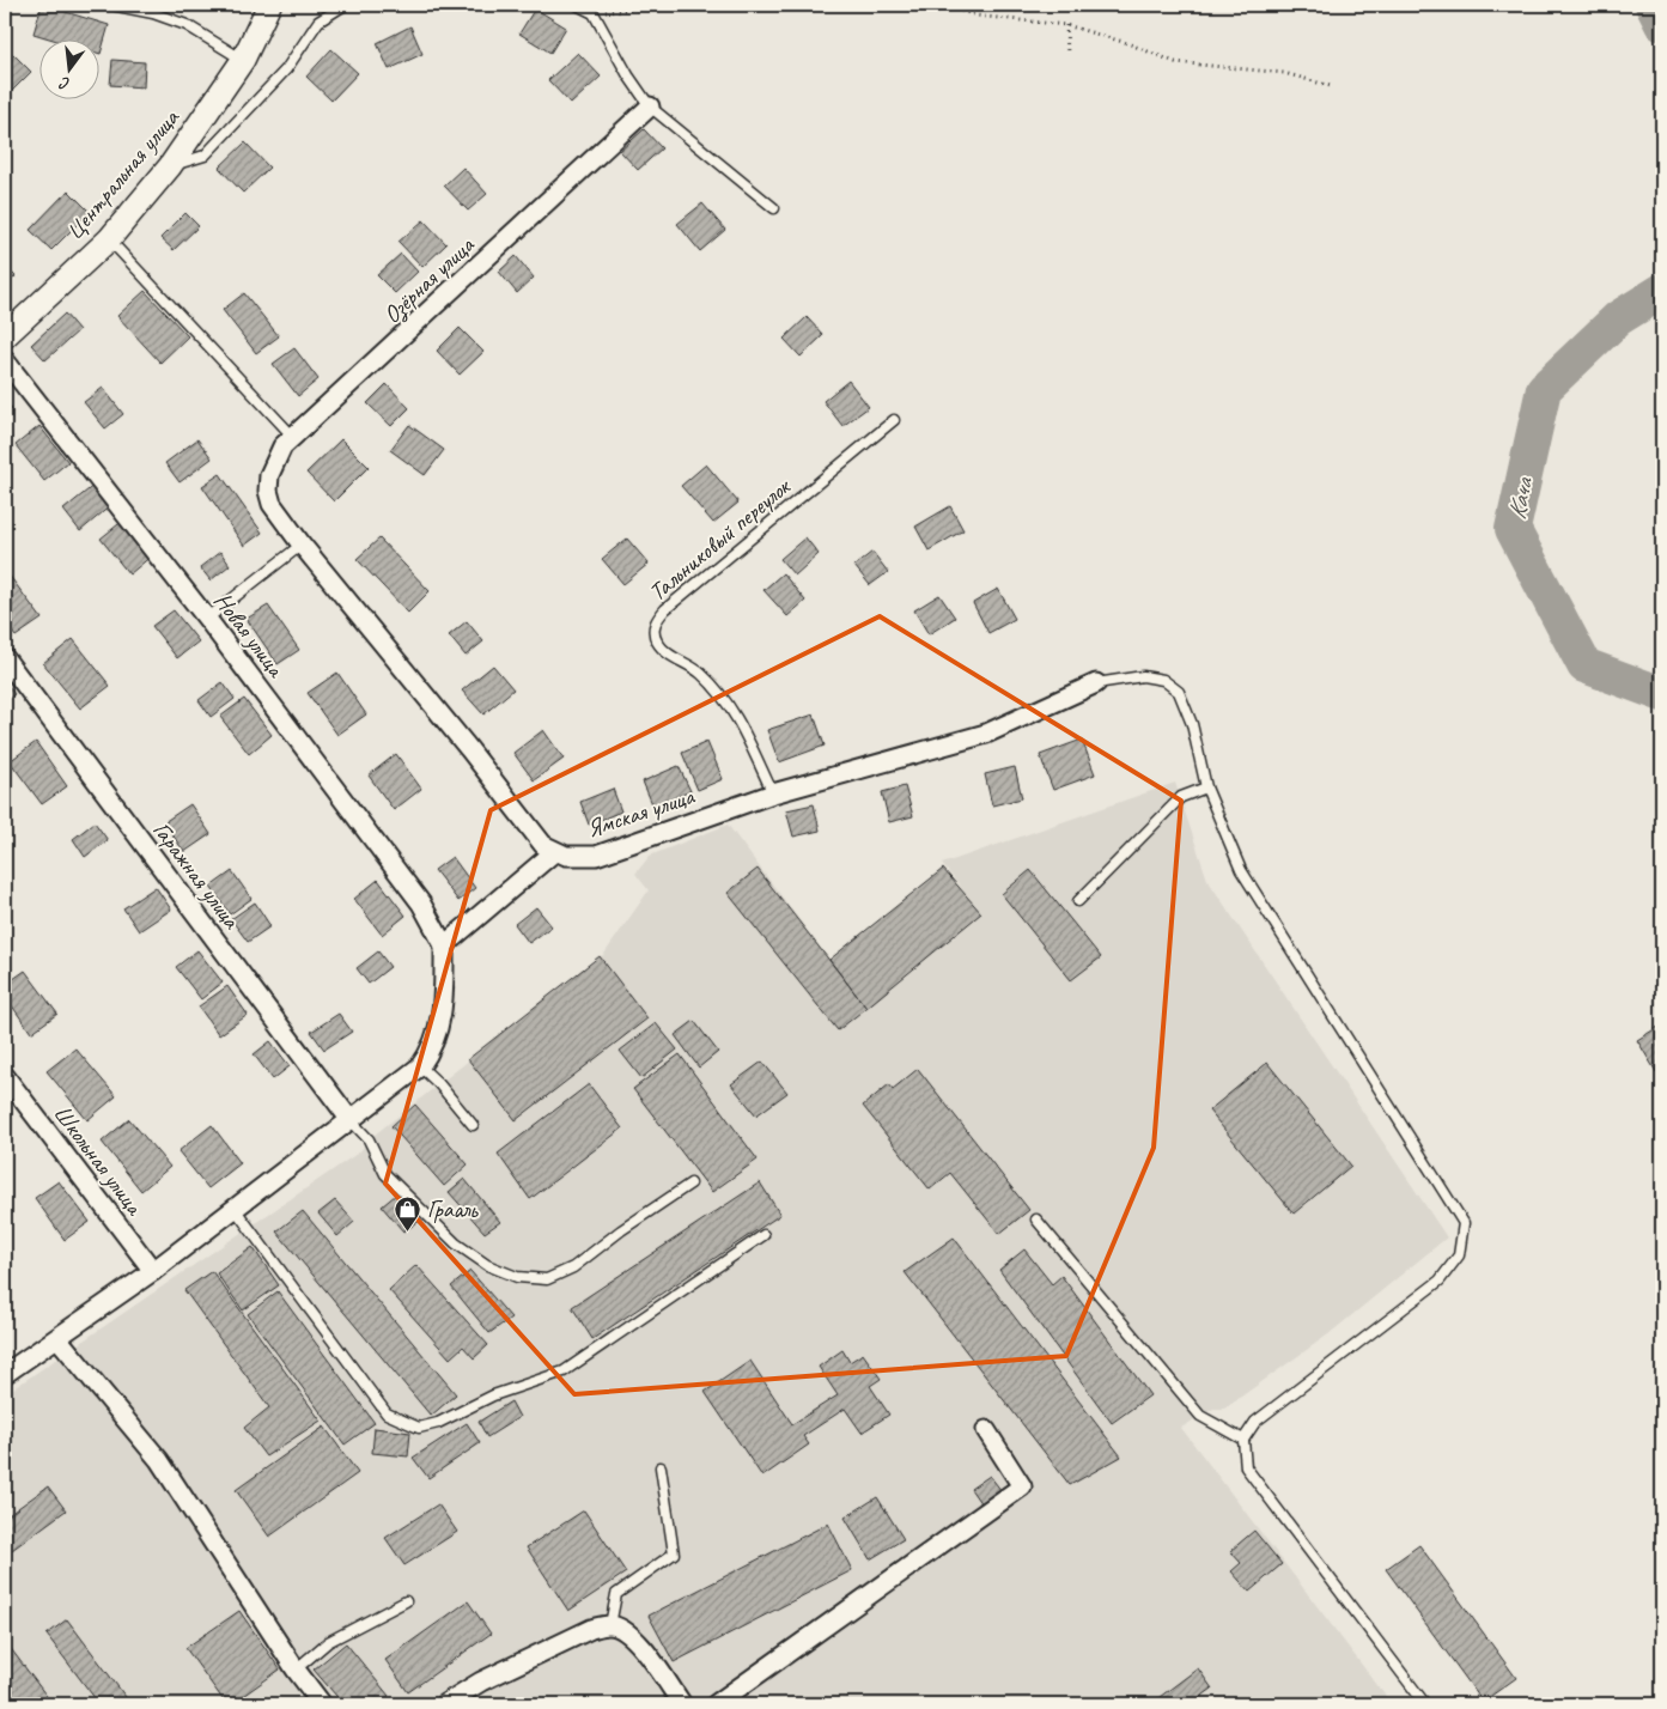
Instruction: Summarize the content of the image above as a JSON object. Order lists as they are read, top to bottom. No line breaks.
{"streets":{"street":["Центральная улица","Озёрная улица","Новая улица","Ямская улица","Гаражная улица","Школьная улица"],"lane":["Тальниковый переулок"]},"crossings":[["Тальниковый переулок","Ямская улица"]],"water":["Кача"],"places":{"shop":["Грааль"]},"north":"bottom"}
